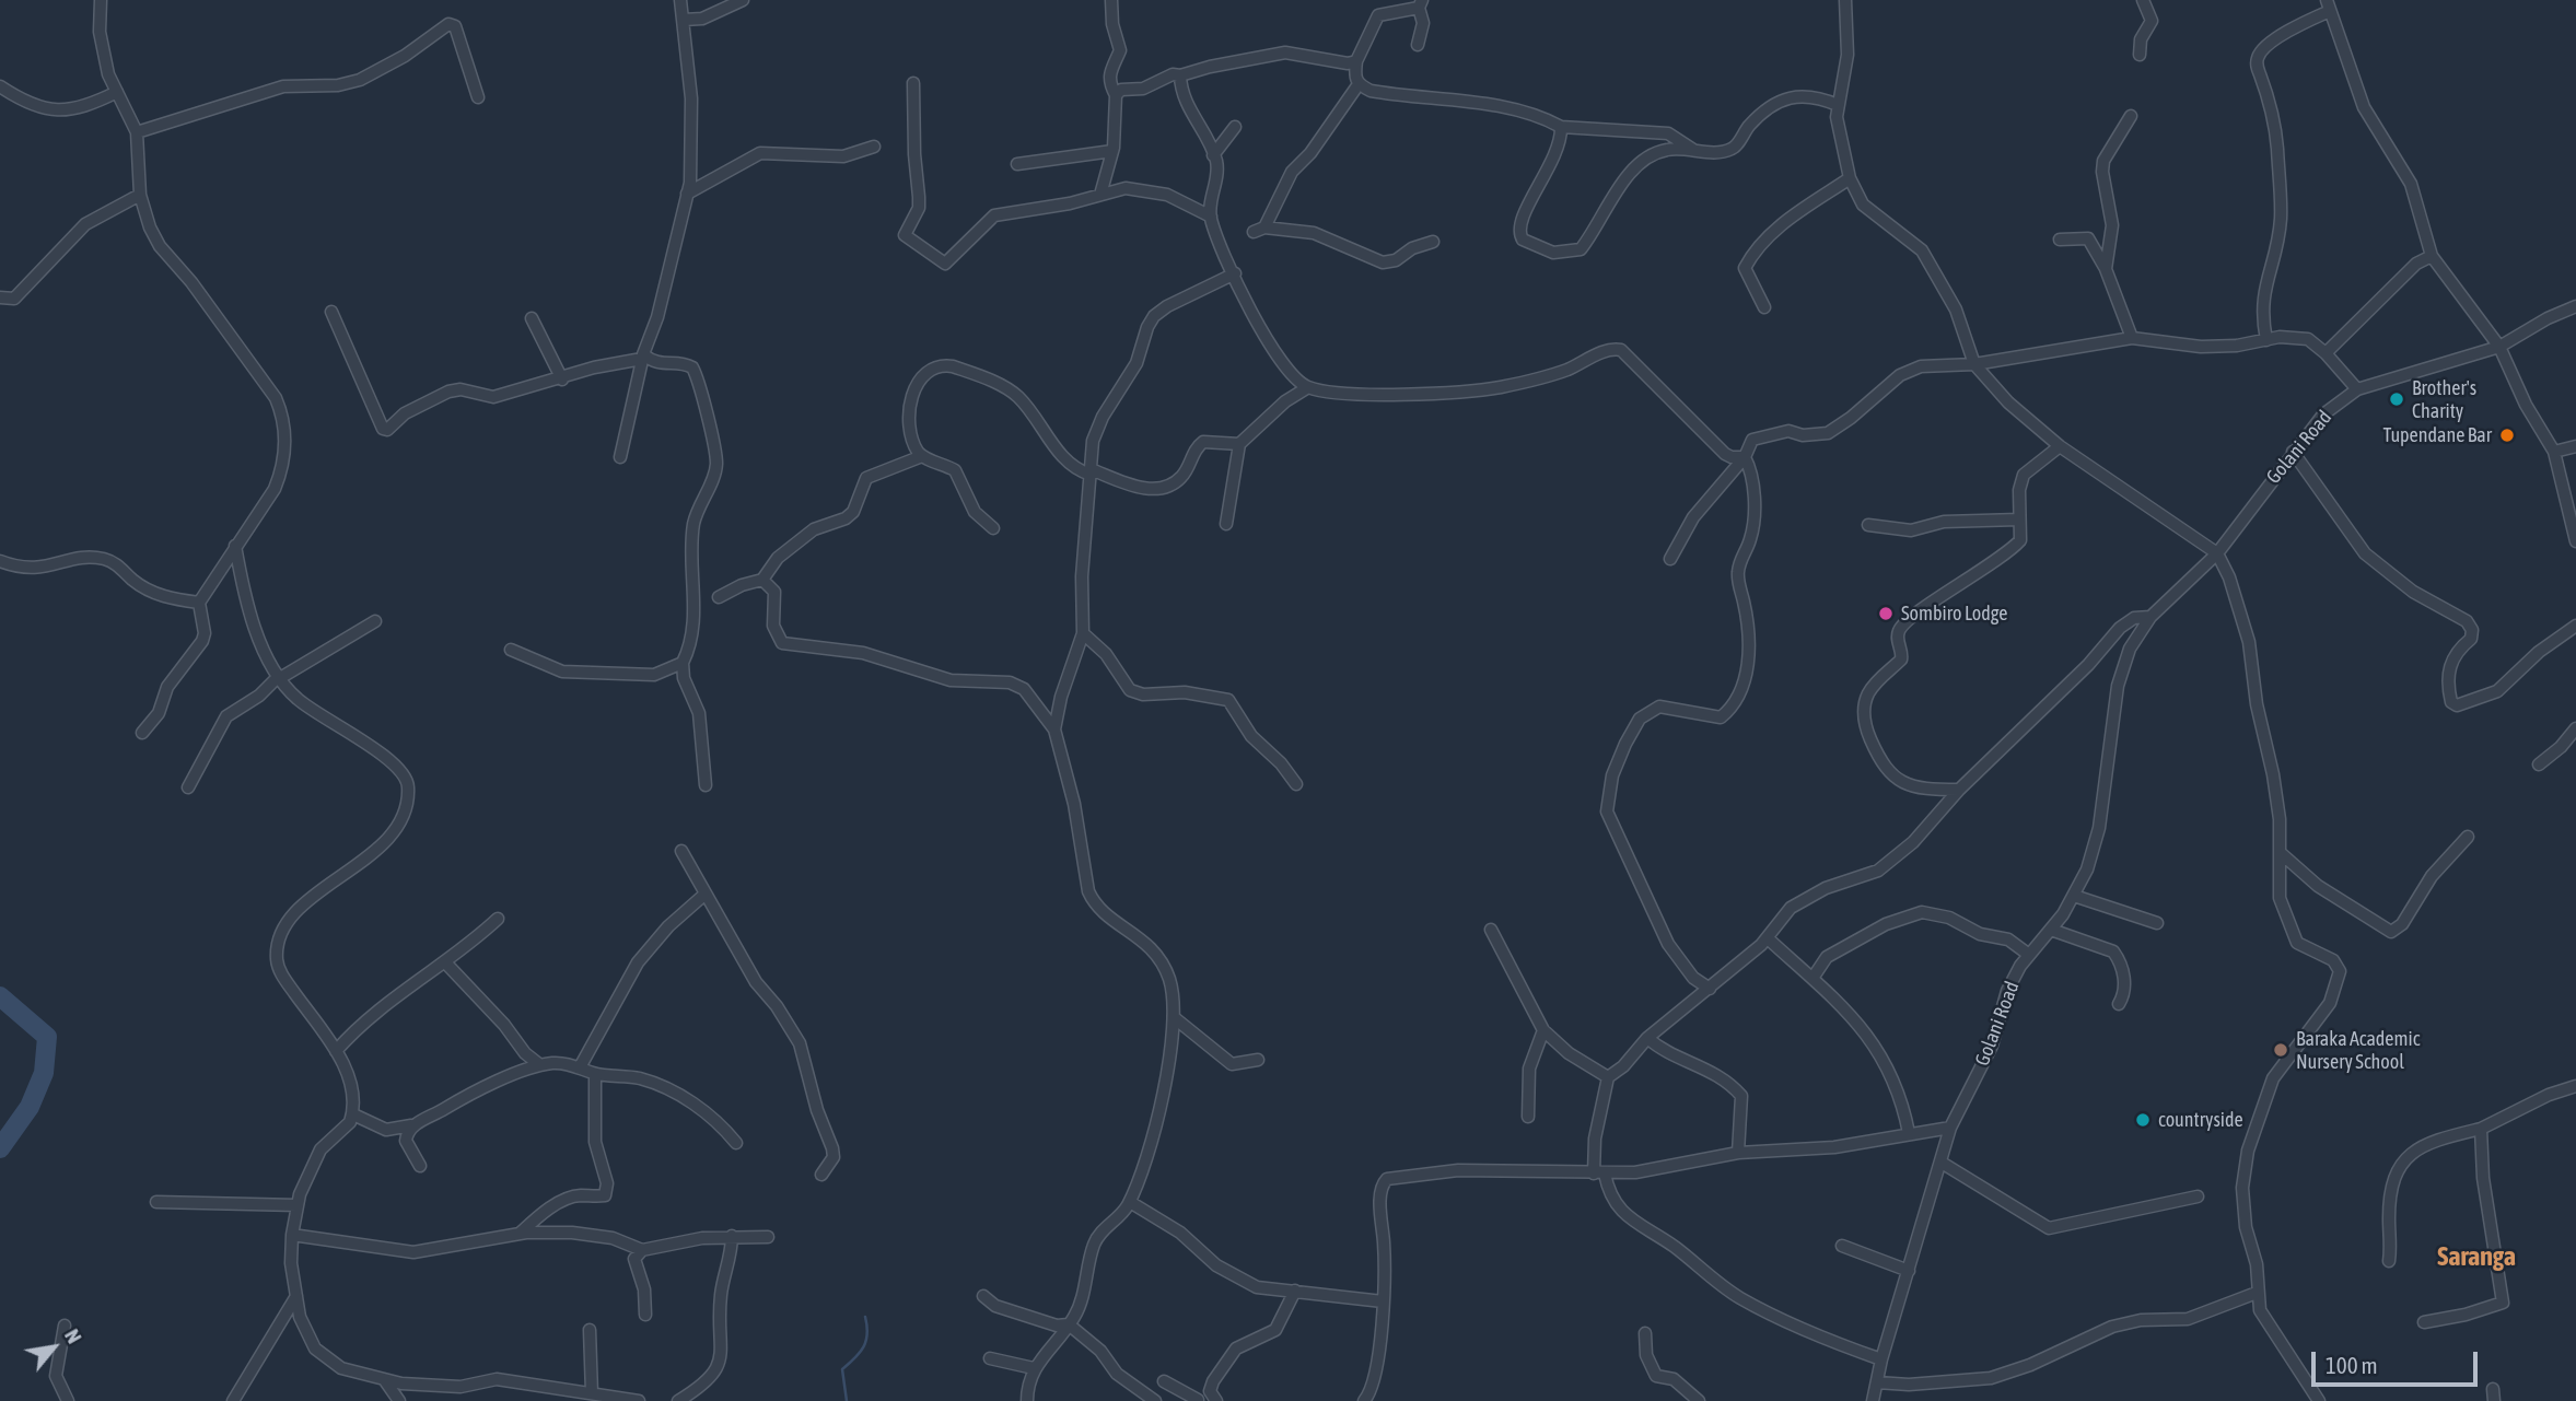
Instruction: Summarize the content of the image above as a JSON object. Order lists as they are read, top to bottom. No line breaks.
{"streets":{"street":["Golani Road"]},"districts":["Saranga"],"places":["Brother's Charity","Tupendane Bar","Sombiro Lodge","Baraka Academic Nursery School","countryside"],"scale_bar":"100 m","north":"top right"}
